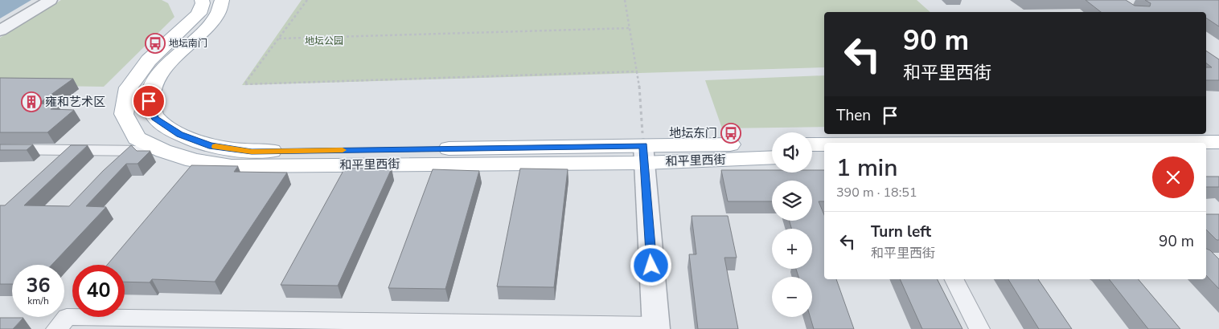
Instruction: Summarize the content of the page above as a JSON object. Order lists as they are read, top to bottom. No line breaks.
{"streets":{"main road":["和平里西街"]},"parks":["地坛公园"],"places":{"bus stop":["地坛南门","地坛东门"],"building":["雍和艺术区"]},"page":{"turn":["90 m","和平里西街"],"then":"Then","map_buttons":["+","−"],"heading":["1 min","390 m · 18:51"],"list":[{"name":"Turn left","note":"和平里西街","value":"90 m"}],"speed":"36 km/h","limit":"40"}}
